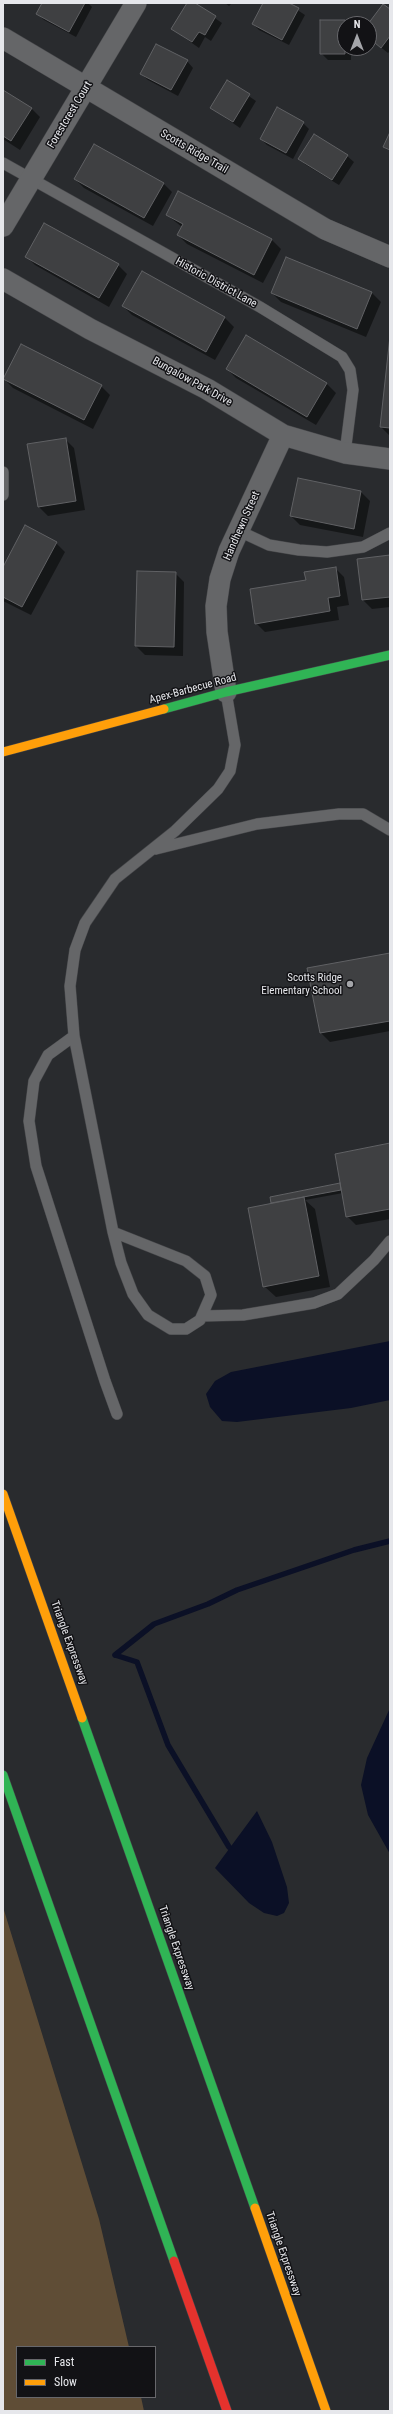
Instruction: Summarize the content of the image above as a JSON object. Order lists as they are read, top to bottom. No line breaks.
{"streets":{"main road":["Apex-Barbecue Road","Triangle Expressway"],"street":["Forestcrest Court","Scotts Ridge Trail","Bungalow Park Drive","Handhewn Street"],"lane":["Historic District Lane"]},"crossings":[["Forestcrest Court","Scotts Ridge Trail"],["Forestcrest Court","Historic District Lane"],["Historic District Lane","Bungalow Park Drive"],["Bungalow Park Drive","Handhewn Street"],["Handhewn Street","Apex-Barbecue Road"]],"places":["Scotts Ridge Elementary School"],"legend":["Fast","Slow"],"north":"top"}
